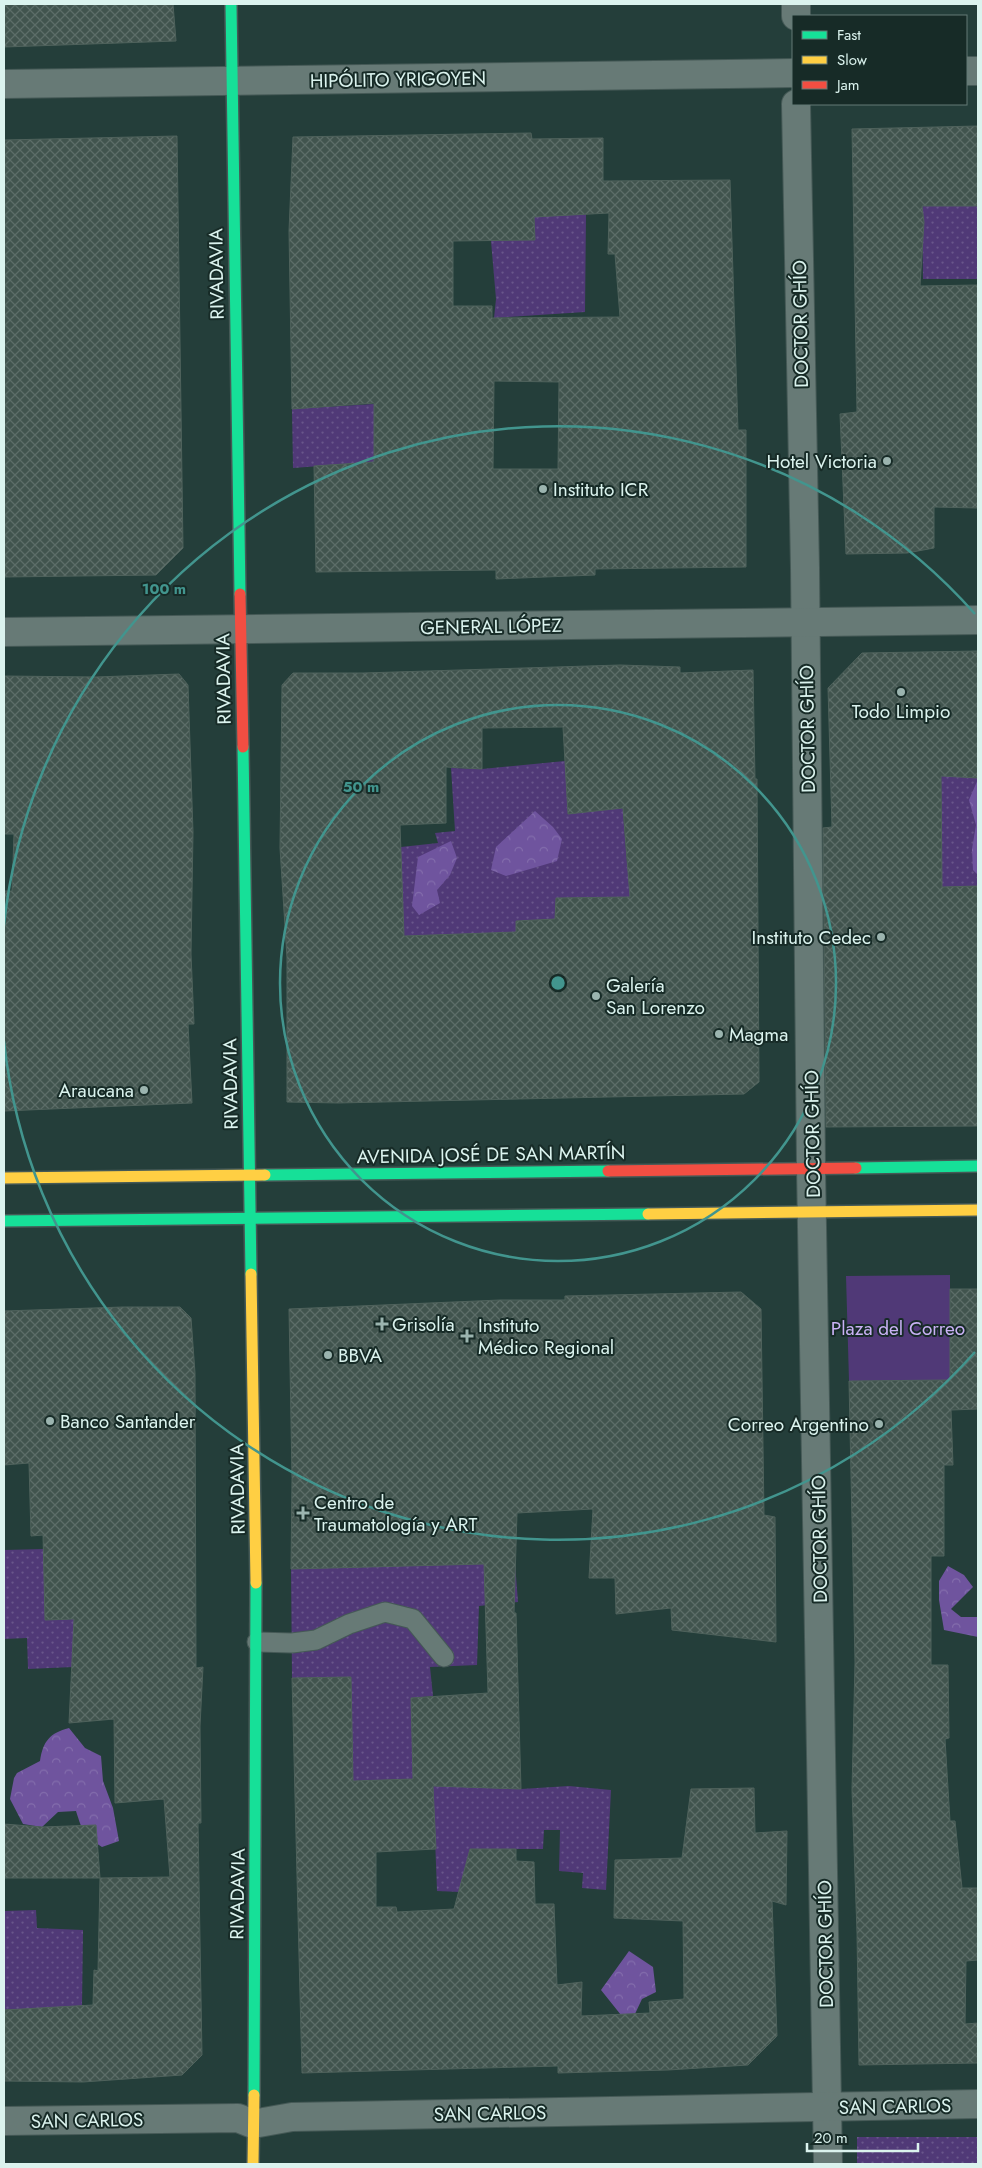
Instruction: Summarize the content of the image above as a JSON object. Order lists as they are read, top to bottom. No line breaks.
{"streets":{"street":["HIPÓLITO YRIGOYEN","RIVADAVIA","DOCTOR GHÍO","GENERAL LÓPEZ","AVENIDA JOSÉ DE SAN MARTÍN","SAN CARLOS"]},"crossings":[["HIPÓLITO YRIGOYEN","RIVADAVIA"],["RIVADAVIA","GENERAL LÓPEZ"],["RIVADAVIA","AVENIDA JOSÉ DE SAN MARTÍN"],["RIVADAVIA","SAN CARLOS"],["DOCTOR GHÍO","GENERAL LÓPEZ"],["DOCTOR GHÍO","AVENIDA JOSÉ DE SAN MARTÍN"],["DOCTOR GHÍO","SAN CARLOS"]],"parks":["Plaza del Correo"],"places":{"other":["Hotel Victoria","Instituto ICR","Todo Limpio","Instituto Cedec","Galería San Lorenzo","Magma","Araucana","BBVA","Banco Santander","Correo Argentino"],"health":["Grisolía","Instituto Médico Regional","Centro de Traumatología y ART"]},"legend":["Fast","Slow","Jam"],"scale_bar":"20 m","rings":["100 m","50 m"]}
